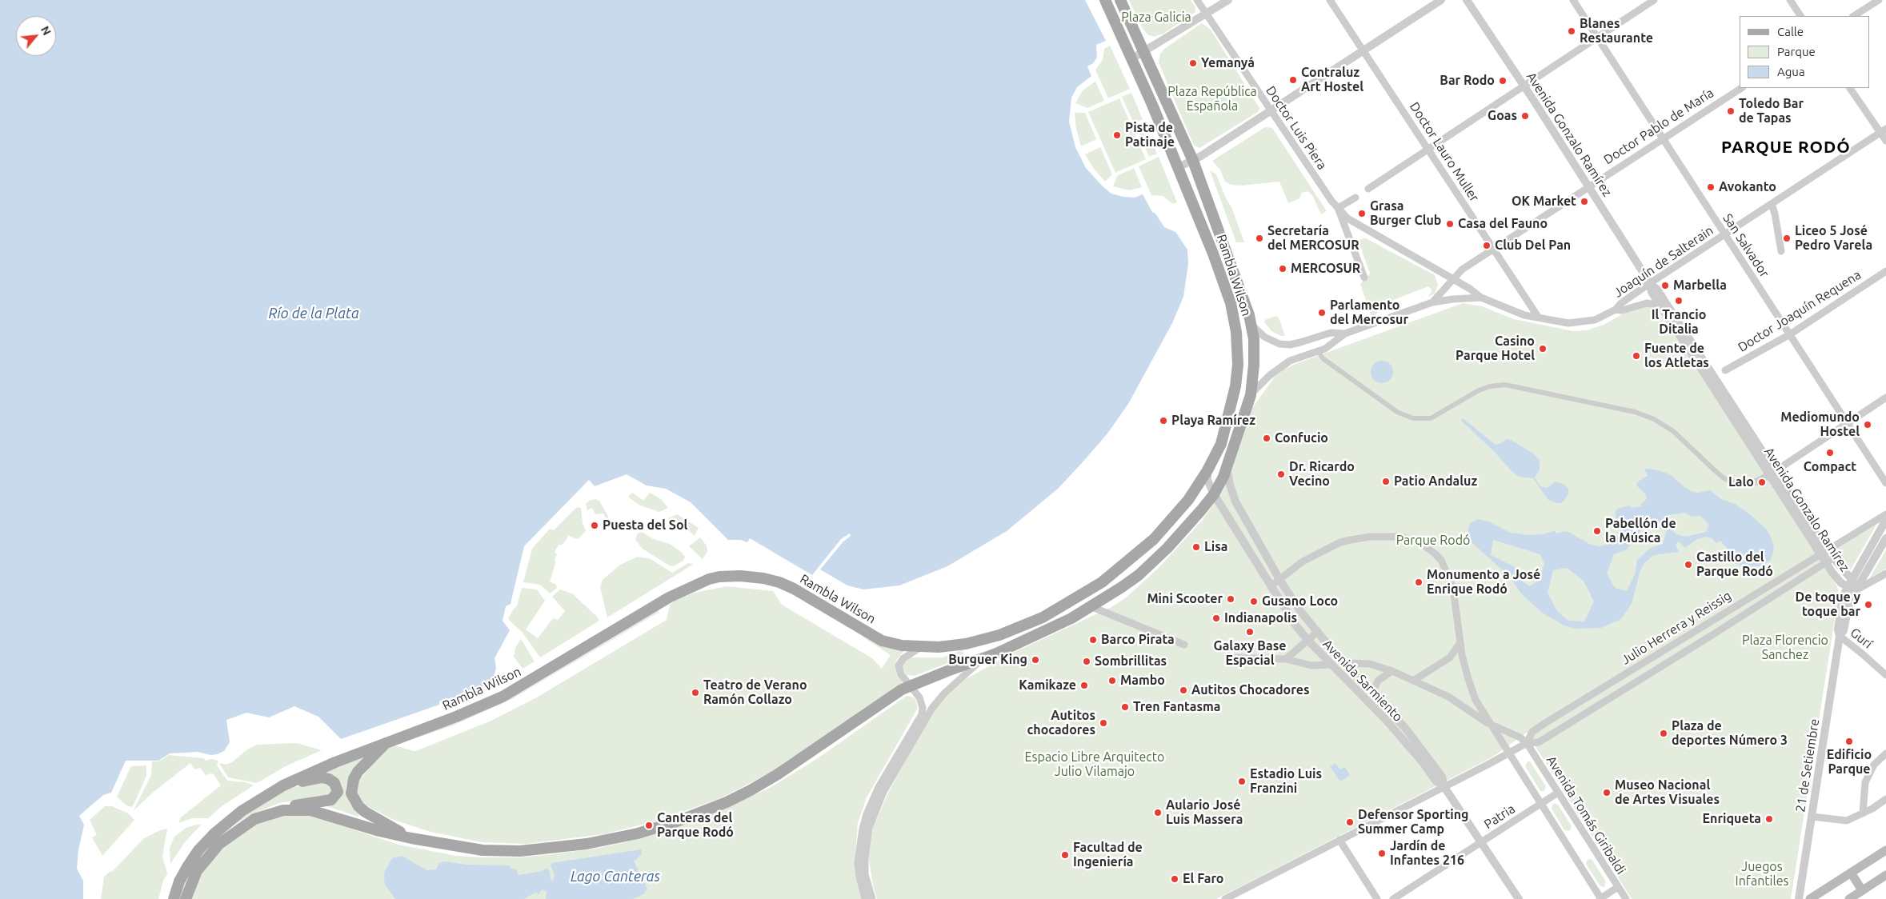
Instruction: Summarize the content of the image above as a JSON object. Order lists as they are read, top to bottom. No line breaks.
{"streets":{"main road":["Rambla Wilson"],"street":["Doctor Pablo de María","Doctor Luis Piera","Avenida Gonzalo Ramírez","Doctor Lauro Muller","San Salvador","Joaquín de Salterain","Doctor Joaquín Requena","Julio Herrera y Reissig","Gurí","Avenida Sarmiento","21 de Setiembre","Avenida Tomás Giribaldi","Patria"]},"crossings":[["Doctor Pablo de María","Doctor Luis Piera"],["Doctor Pablo de María","Avenida Gonzalo Ramírez"],["Doctor Pablo de María","Doctor Lauro Muller"],["Doctor Pablo de María","San Salvador"],["Doctor Luis Piera","Doctor Lauro Muller"],["Doctor Luis Piera","Joaquín de Salterain"],["Avenida Gonzalo Ramírez","Joaquín de Salterain"],["Avenida Gonzalo Ramírez","Julio Herrera y Reissig"],["Avenida Gonzalo Ramírez","21 de Setiembre"],["Doctor Lauro Muller","Joaquín de Salterain"],["San Salvador","Joaquín de Salterain"],["San Salvador","Doctor Joaquín Requena"],["Rambla Wilson","Avenida Sarmiento"],["Julio Herrera y Reissig","Avenida Sarmiento"],["Julio Herrera y Reissig","Avenida Tomás Giribaldi"],["Gurí","21 de Setiembre"],["Avenida Sarmiento","Patria"],["Avenida Tomás Giribaldi","Patria"]],"districts":["PARQUE RODÓ"],"water":["Río de la Plata","Lago Canteras"],"parks":["Plaza Galicia","Plaza República Española","Parque Rodó","Plaza Florencio Sanchez","Espacio Libre Arquitecto Julio Vilamajo","Juegos Infantiles"],"places":["Blanes Restaurante","Yemanyá","Contraluz Art Hostel","Bar Rodo","Toledo Bar de Tapas","Goas","Pista de Patinaje","Avokanto","OK Market","Grasa Burger Club","Casa del Fauno","Secretaría del MERCOSUR","Liceo 5 José Pedro Varela","Club Del Pan","MERCOSUR","Marbella","Il Trancio Ditalia","Parlamento del Mercosur","Casino Parque Hotel","Fuente de los Atletas","Playa Ramírez","Mediomundo Hostel","Confucio","Compact","Dr. Ricardo Vecino","Patio Andaluz","Lalo","Puesta del Sol","Pabellón de la Música","Lisa","Castillo del Parque Rodó","Monumento a José Enrique Rodó","Mini Scooter","Gusano Loco","De toque y toque bar","Indianapolis","Galaxy Base Espacial","Barco Pirata","Burguer King","Sombrillitas","Mambo","Kamikaze","Autitos Chocadores","Teatro de Verano Ramón Collazo","Tren Fantasma","Autitos chocadores","Plaza de deportes Número 3","Edificio Parque","Estadio Luis Franzini","Museo Nacional de Artes Visuales","Aulario José Luis Massera","Enriqueta","Defensor Sporting Summer Camp","Canteras del Parque Rodó","Jardín de Infantes 216","Facultad de Ingeniería","El Faro"],"legend":["Calle","Parque","Agua"],"north":"top right"}
